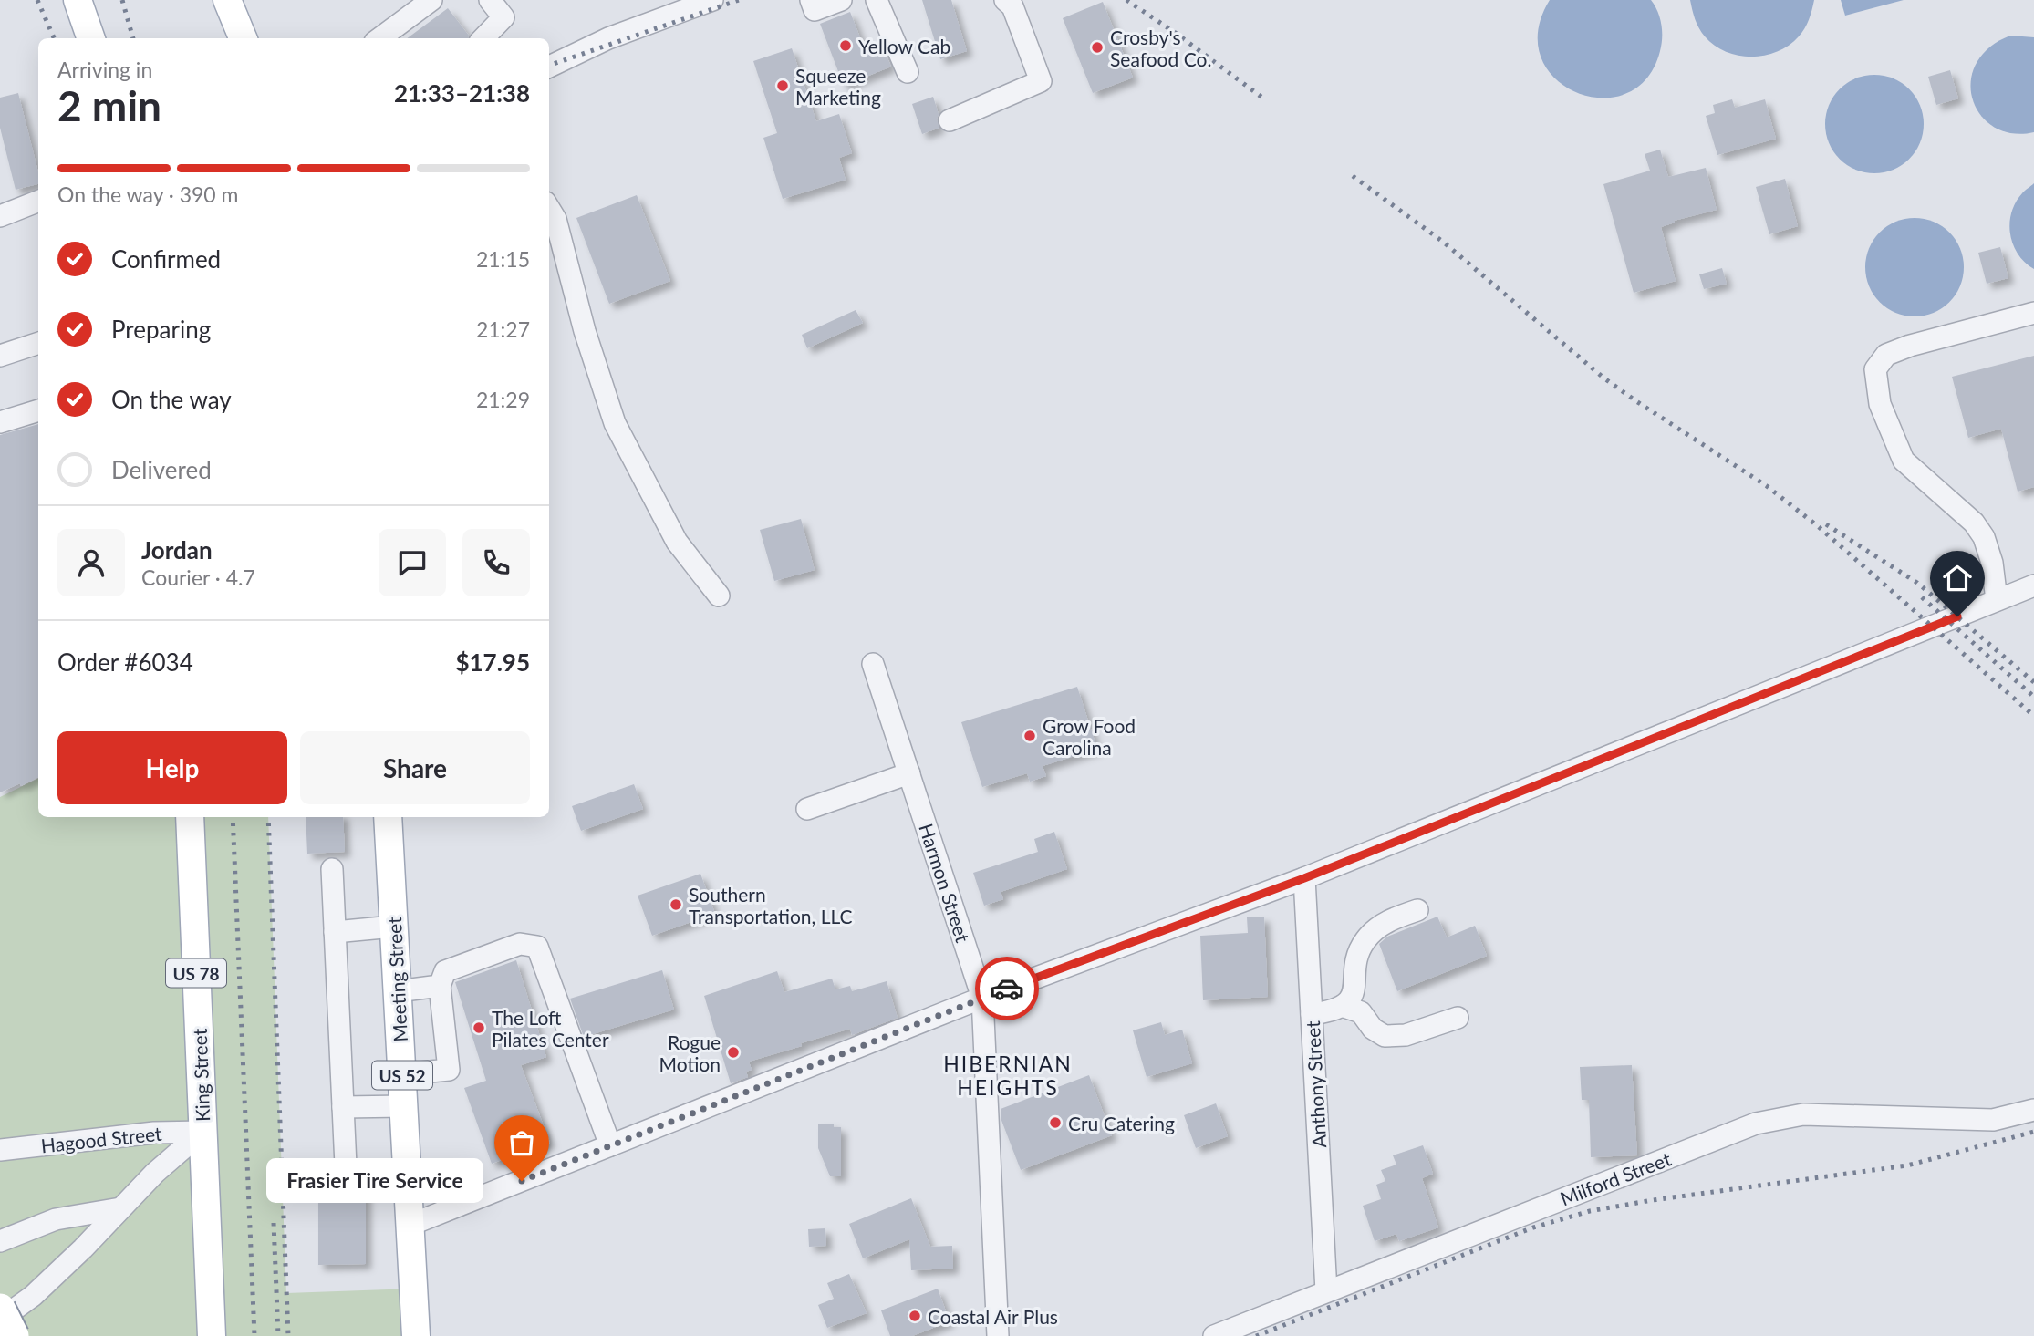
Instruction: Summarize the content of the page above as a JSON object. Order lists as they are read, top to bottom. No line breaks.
{"streets":{"main road":["US 78","Meeting Street","King Street","US 52"],"street":["Harmon Street","Anthony Street","Hagood Street","Milford Street"]},"crossings":[["King Street","Hagood Street"],["Anthony Street","Milford Street"]],"districts":["HIBERNIAN HEIGHTS"],"places":["Yellow Cab","Crosby's Seafood Co.","Squeeze Marketing","Grow Food Carolina","Southern Transportation, LLC","The Loft Pilates Center","Rogue Motion","Cru Catering","Frasier Tire Service","Coastal Air Plus"],"page":{"heading":["2 min","Arriving in","21:33–21:38"],"panel":["Jordan","Courier · 4.7","Order #6034","$17.95"],"bar":"On the way · 390 m","list":[["Confirmed","21:15"],["Preparing","21:27"],["On the way","21:29"],"Delivered"],"buttons":["Help","Share"],"bubble":"Frasier Tire Service"}}
